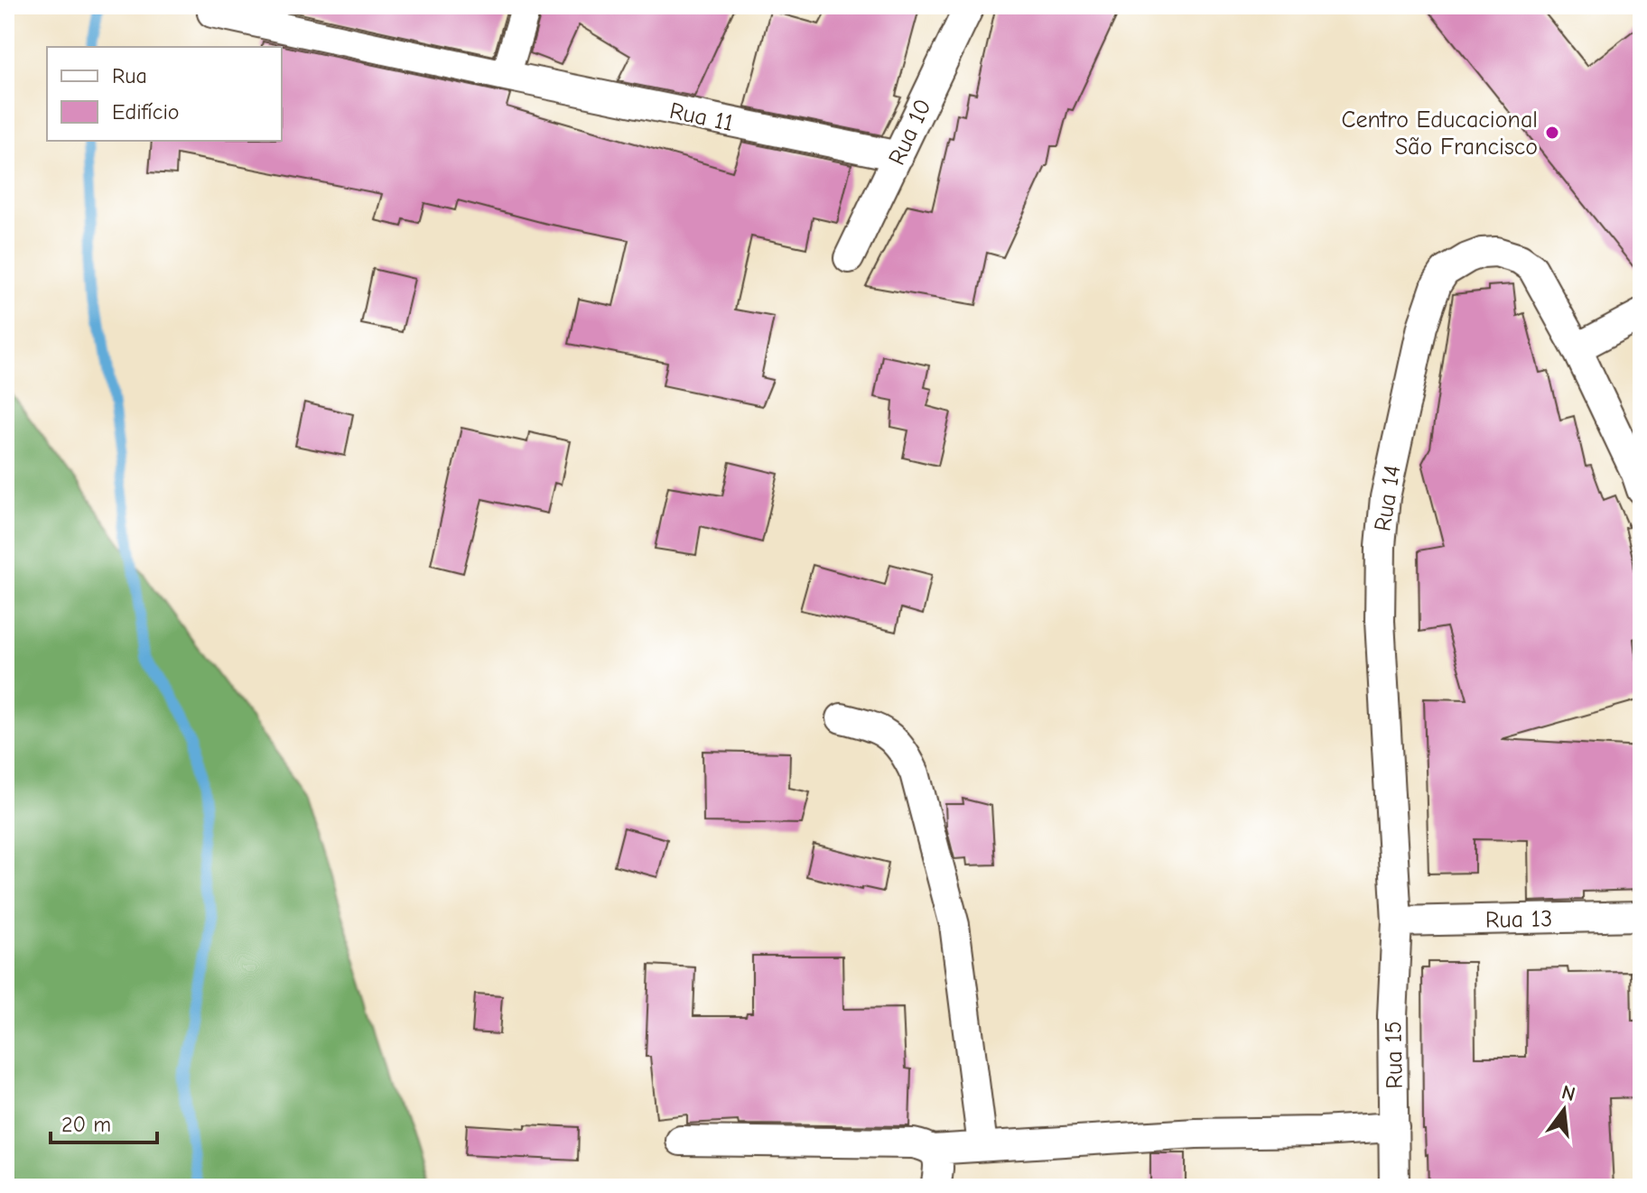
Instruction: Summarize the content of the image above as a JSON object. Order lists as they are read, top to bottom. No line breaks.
{"streets":{"street":["Rua 11","Rua 10","Rua 14","Rua 13","Rua 15"]},"crossings":[["Rua 11","Rua 10"],["Rua 14","Rua 13"],["Rua 14","Rua 15"],["Rua 13","Rua 15"]],"places":["Centro Educacional São Francisco"],"legend":["Rua","Edifício"],"scale_bar":"20 m","north":"top"}
